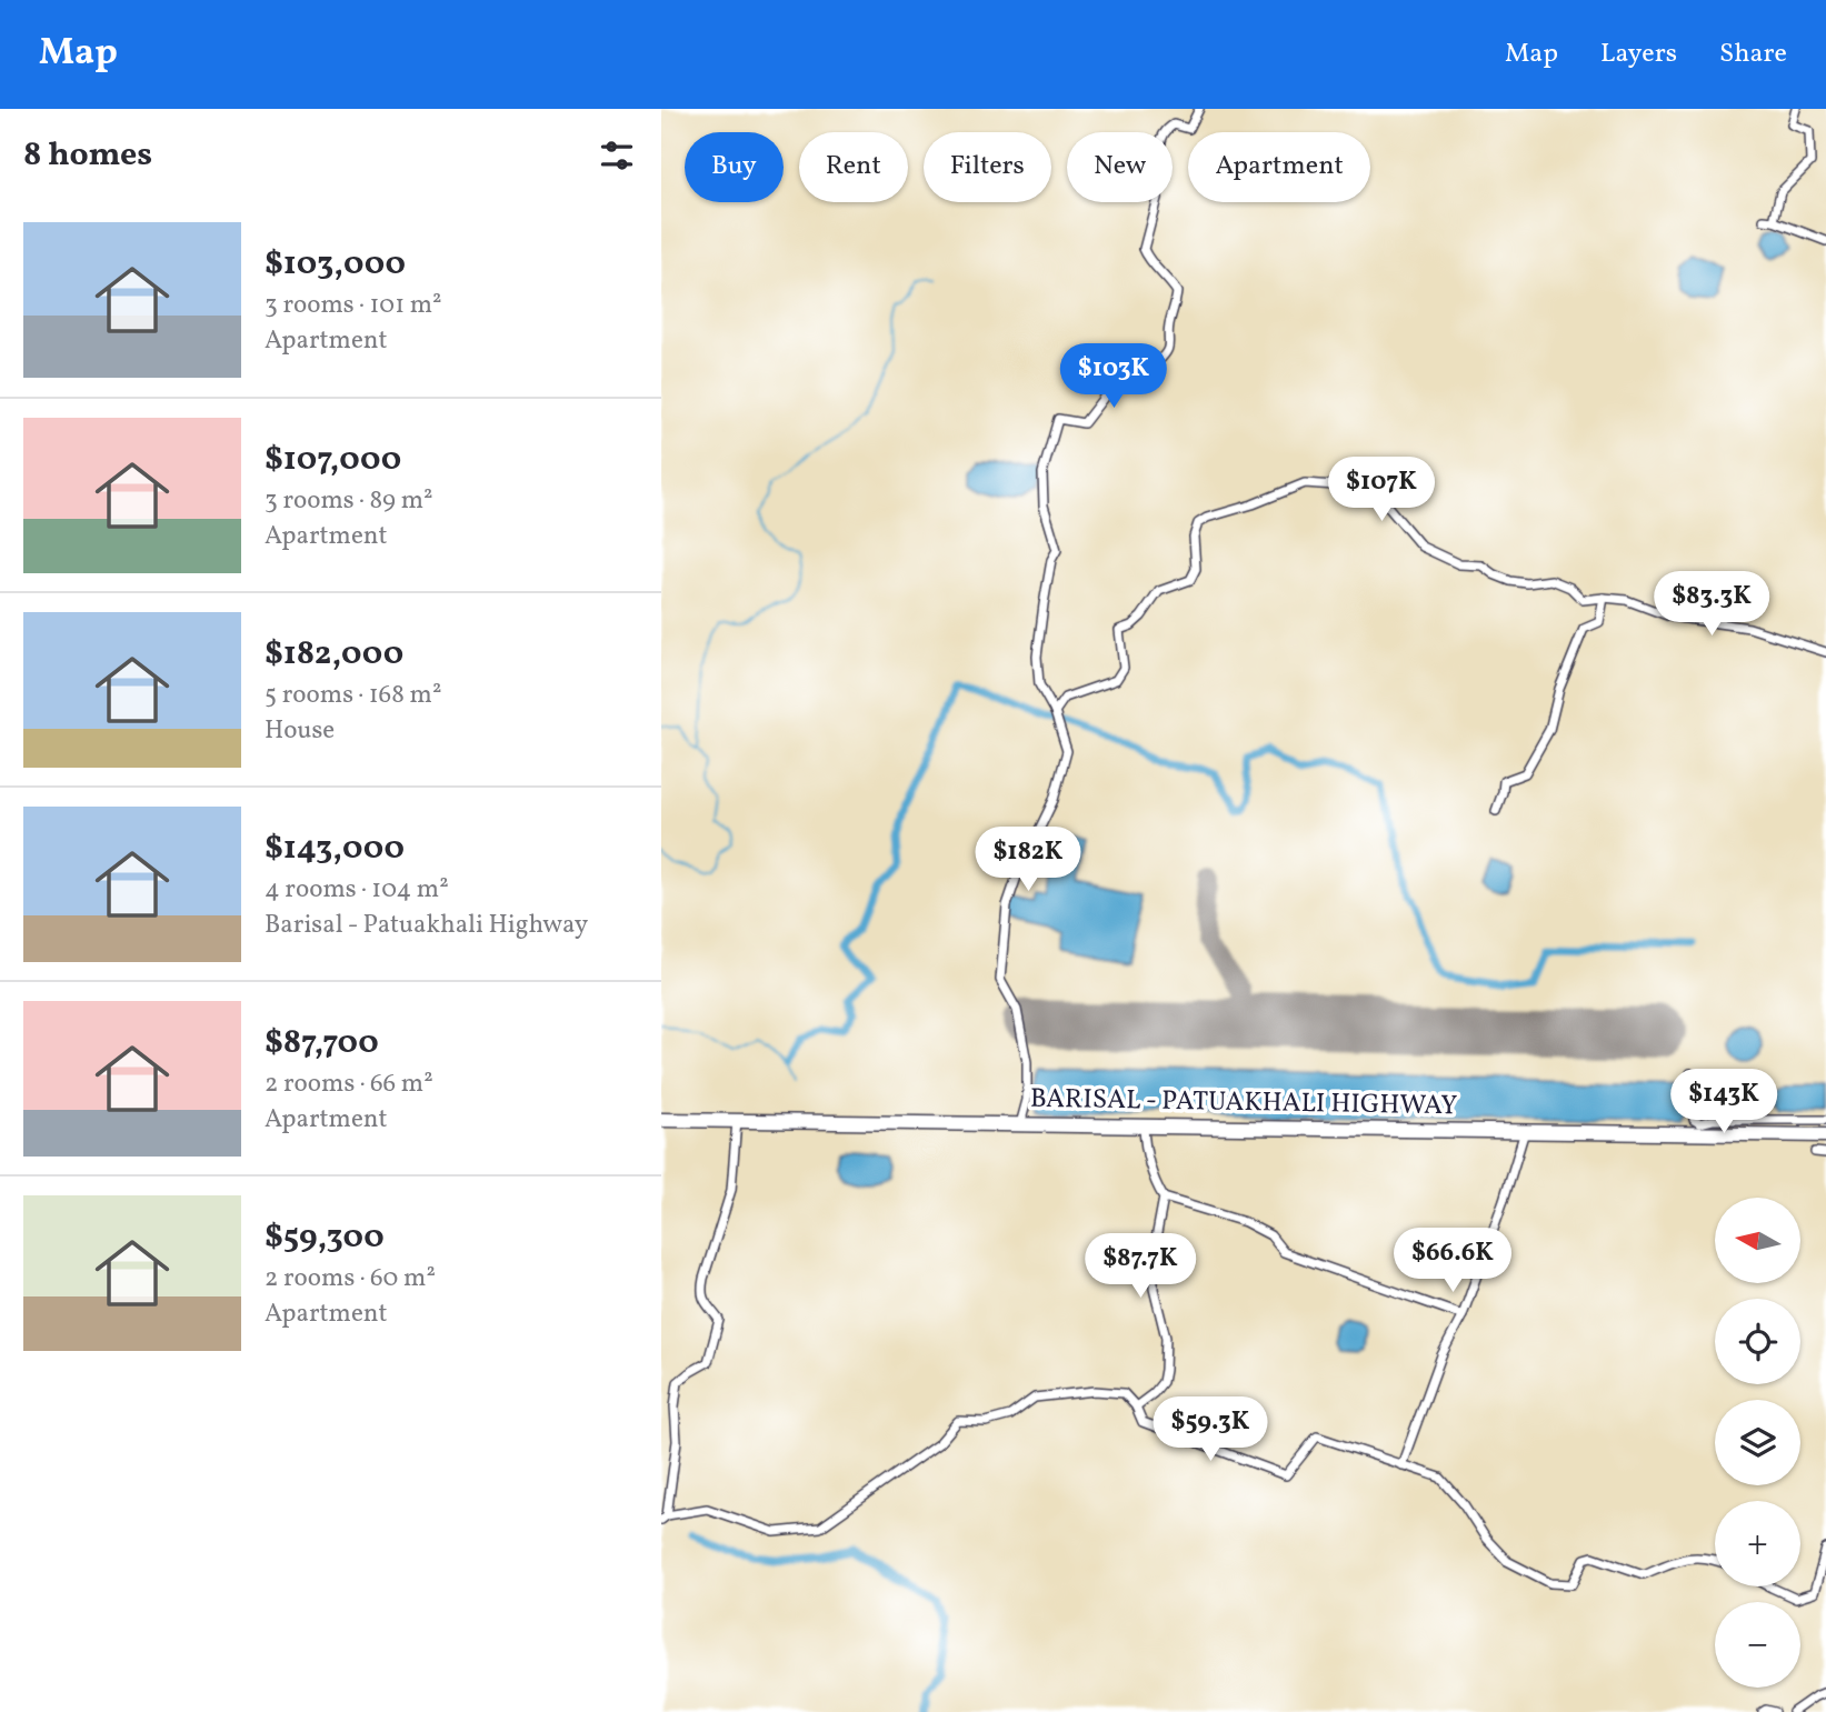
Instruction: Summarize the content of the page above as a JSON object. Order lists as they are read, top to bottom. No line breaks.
{"streets":{"highway":["BARISAL - PATUAKHALI HIGHWAY"]},"north":"left","page":{"header":"Map","nav":["Map","Layers","Share"],"heading":"8 homes","chip":["Buy","Rent","Filters","New","Apartment"],"list":[{"name":"$103,000","note":"3 rooms · 101 m² · Apartment"},{"name":"$107,000","note":"3 rooms · 89 m² · Apartment"},{"name":"$182,000","note":"5 rooms · 168 m² · House"},{"name":"$143,000","note":"4 rooms · 104 m² · Barisal - Patuakhali Highway"},{"name":"$87,700","note":"2 rooms · 66 m² · Apartment"},{"name":"$59,300","note":"2 rooms · 60 m² · Apartment"}],"price":["$103K","$107K","$83.3K","$182K","$143K","$66.6K","$87.7K","$59.3K"],"map_buttons":["+","−"]}}
